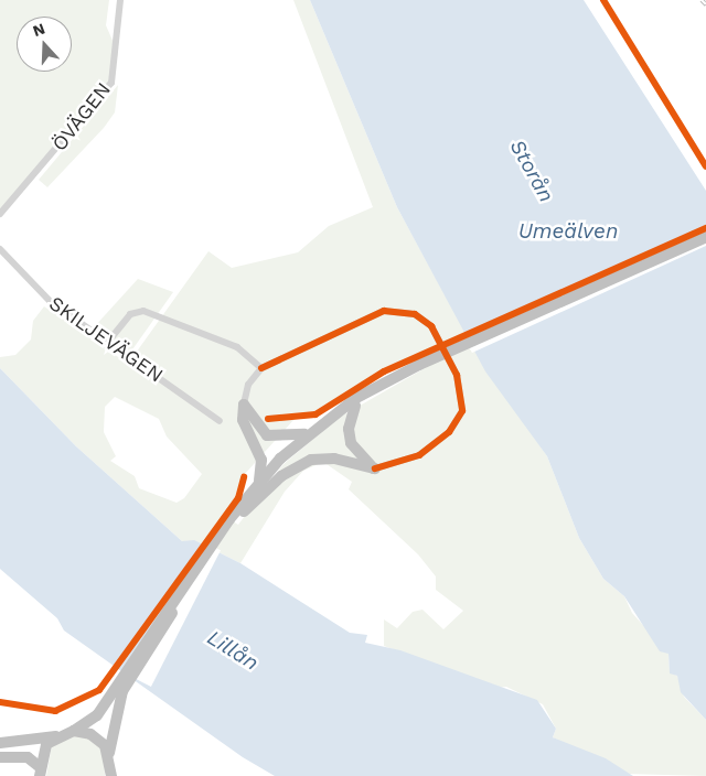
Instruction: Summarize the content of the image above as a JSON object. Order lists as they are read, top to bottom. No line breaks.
{"streets":{"street":["ÖVÄGEN","SKILJEVÄGEN"]},"water":["Storån","Umeälven","Lillån"],"north":"top"}
